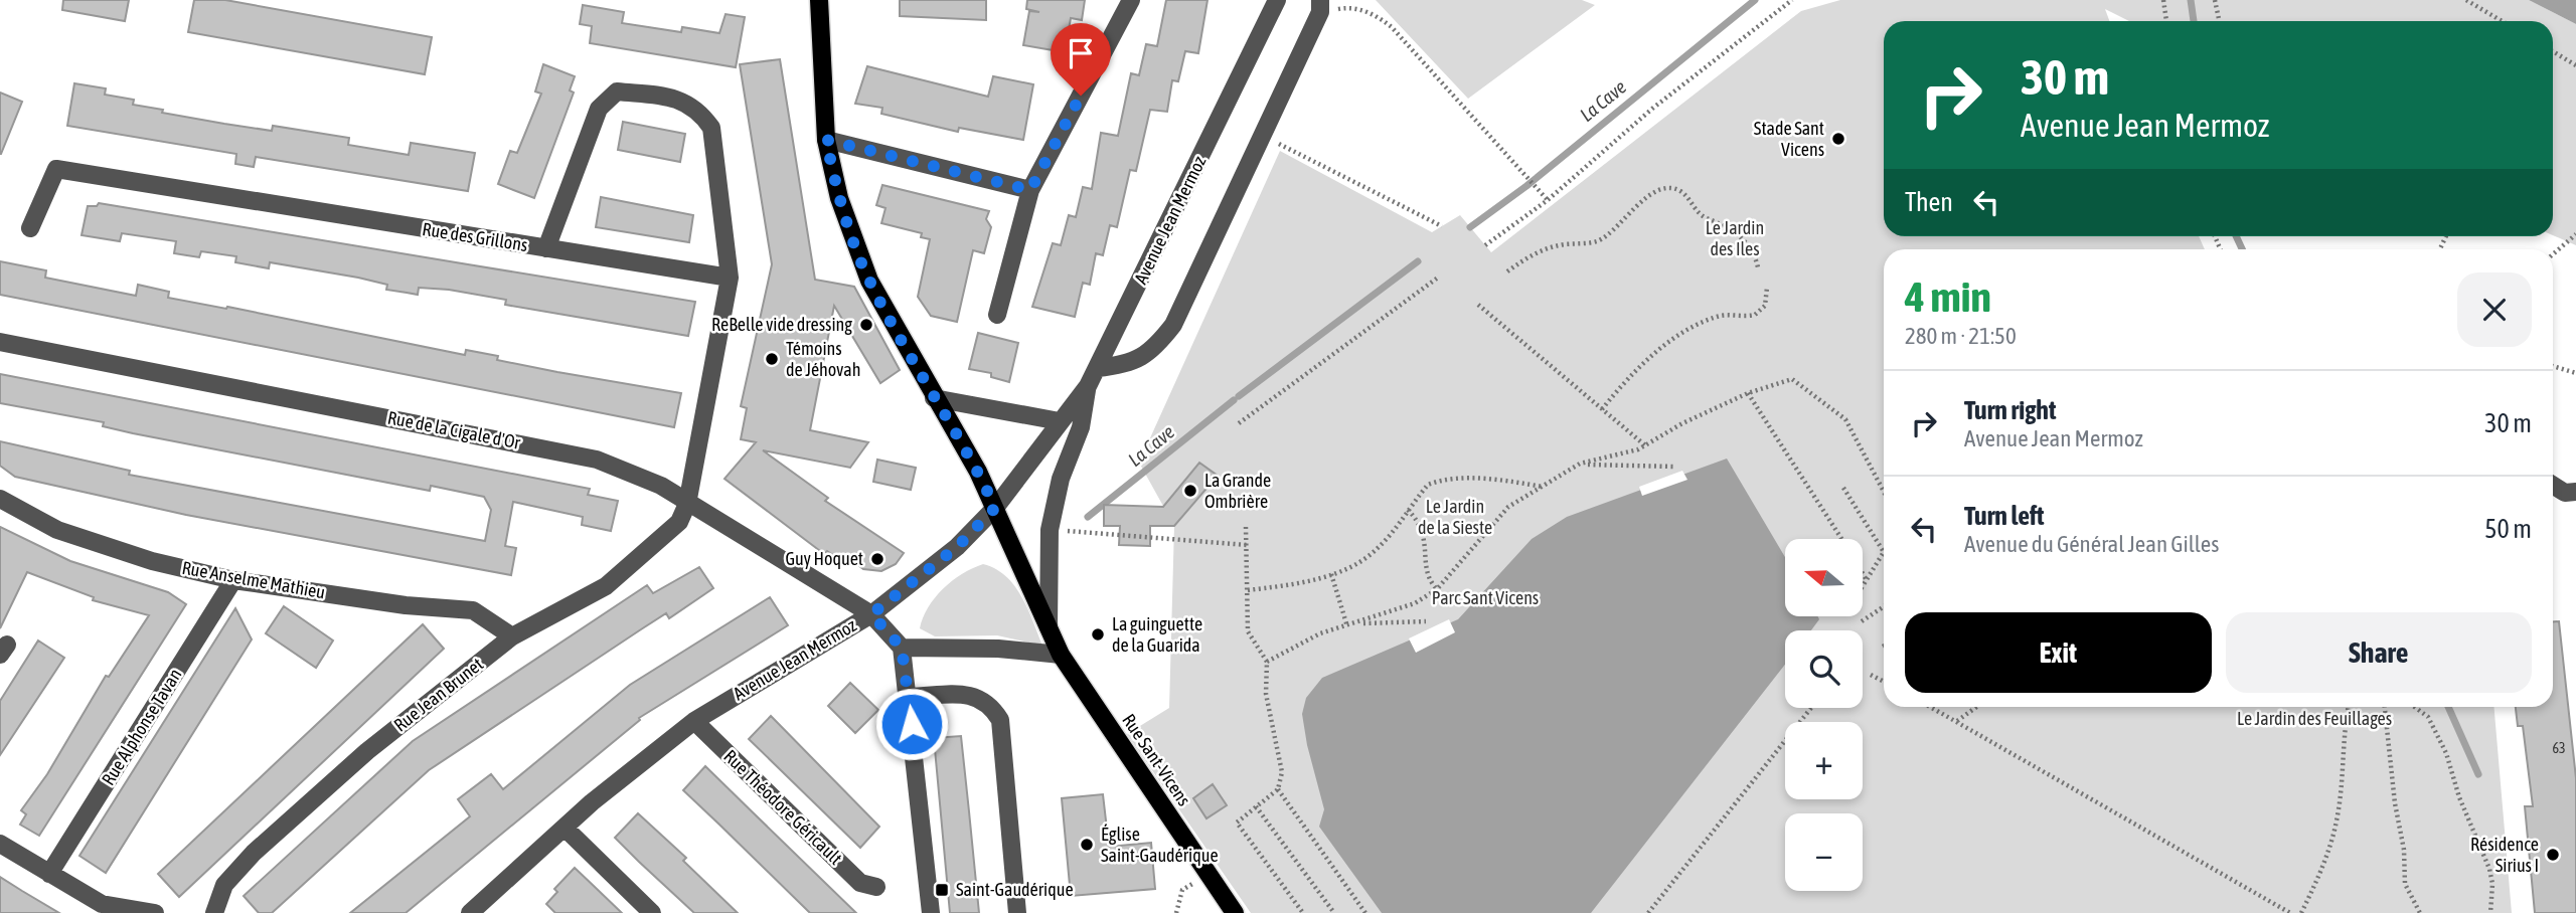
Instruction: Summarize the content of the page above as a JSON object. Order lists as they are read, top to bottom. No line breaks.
{"streets":{"main road":["Rue Sant-Vicens"],"street":["Avenue Jean Mermoz","Rue des Grillons","Rue de la Cigale d'Or","Rue Anselme Mathieu","Rue Jean Brunet","Rue Alphonse Tavan","Rue Théodore Géricault"]},"crossings":[["Avenue Jean Mermoz","Rue de la Cigale d'Or"],["Avenue Jean Mermoz","Rue Sant-Vicens"],["Avenue Jean Mermoz","Rue Théodore Géricault"],["Rue de la Cigale d'Or","Rue Jean Brunet"],["Rue Anselme Mathieu","Rue Jean Brunet"],["Rue Anselme Mathieu","Rue Alphonse Tavan"]],"water":["La Cave"],"parks":["Le Jardin des Iles","Le Jardin de la Sieste","Parc Sant Vicens","Le Jardin des Feuillages"],"places":{"other":["Stade Sant Vicens","ReBelle vide dressing","Témoins de Jéhovah","La Grande Ombrière","Guy Hoquet","La guinguette de la Guarida","Église Saint-Gaudérique","Résidence Sirius I"],"transit":["Saint-Gaudérique"]},"house_numbers":["63"],"north":"left","page":{"turn":["30 m","Avenue Jean Mermoz"],"then":"Then","heading":["4 min","280 m · 21:50"],"list":[{"name":"Turn right","note":"Avenue Jean Mermoz","value":"30 m"},{"name":"Turn left","note":"Avenue du Général Jean Gilles","value":"50 m"}],"map_buttons":["+","−"],"buttons":["Exit","Share"]}}
